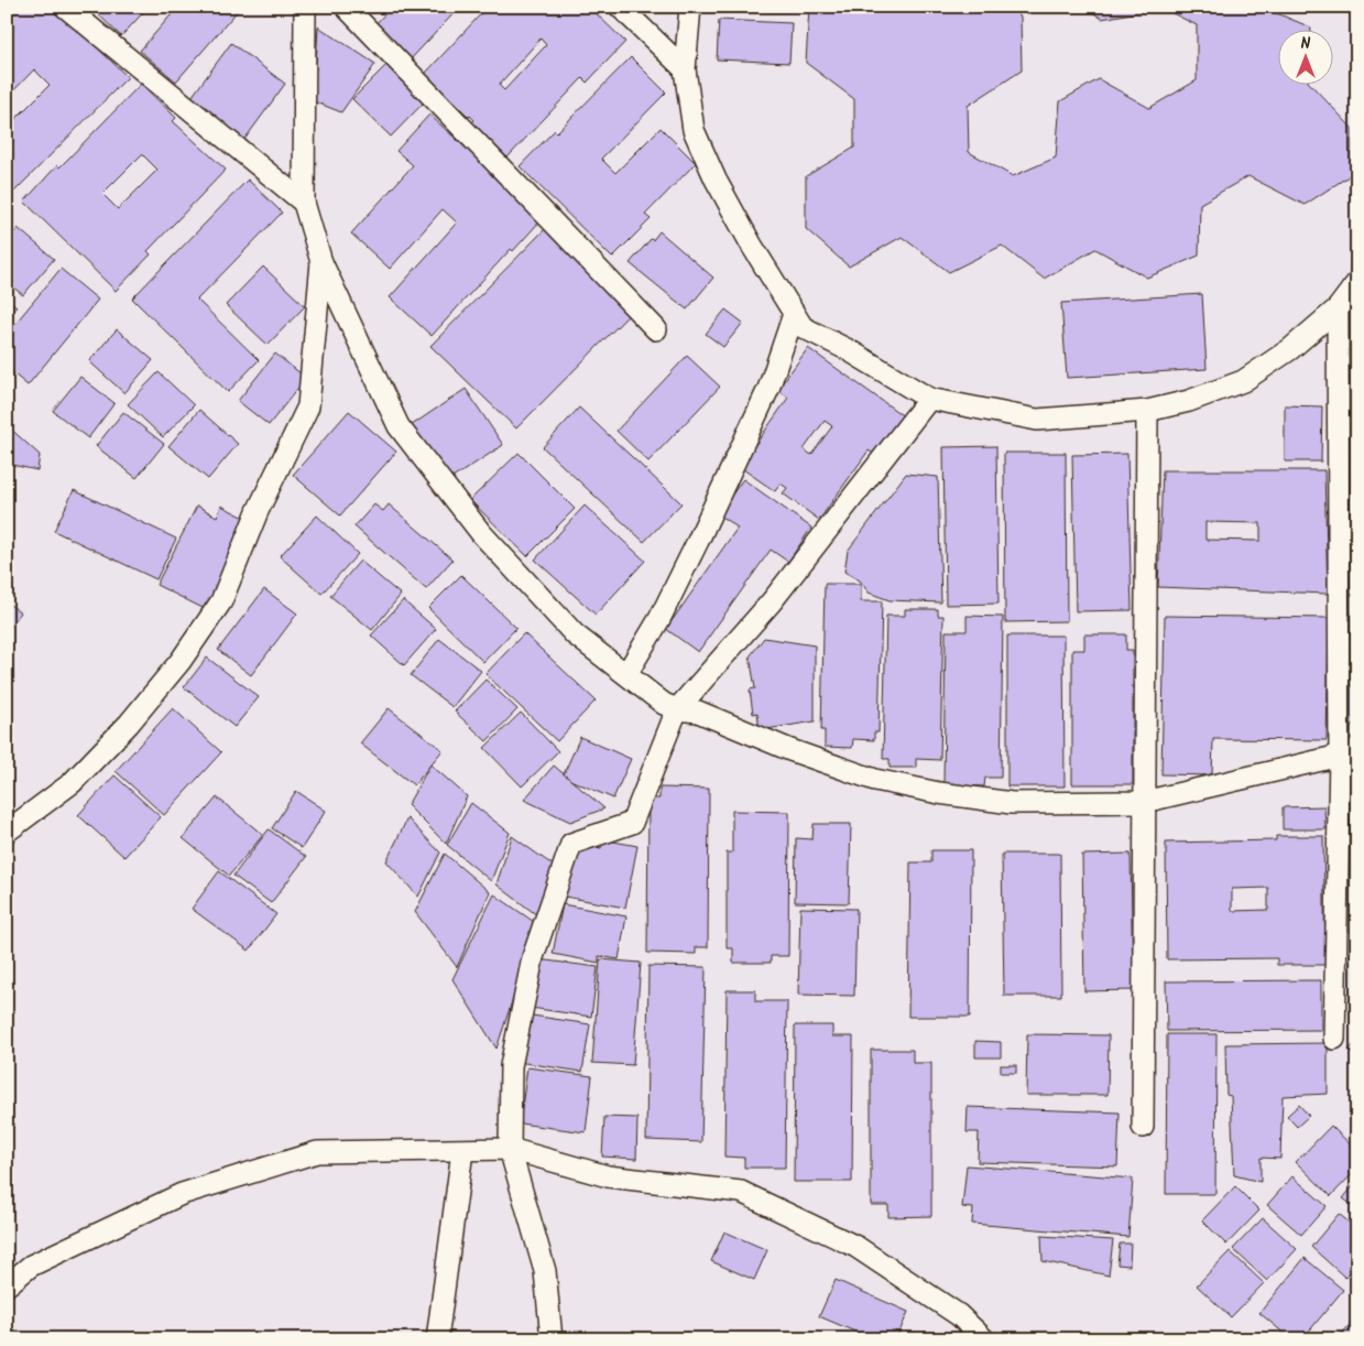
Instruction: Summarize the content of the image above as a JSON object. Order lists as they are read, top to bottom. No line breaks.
{"north":"top"}
